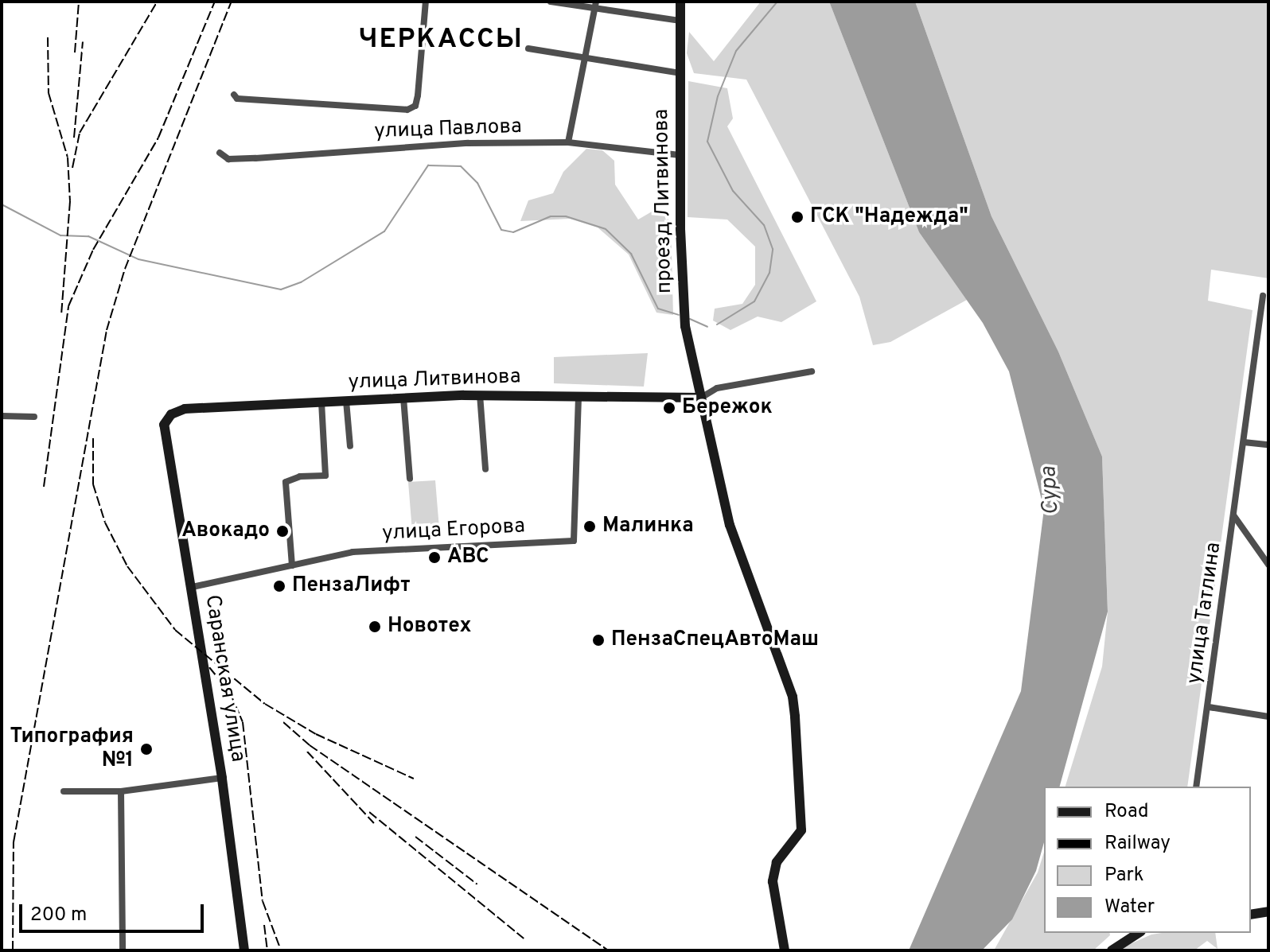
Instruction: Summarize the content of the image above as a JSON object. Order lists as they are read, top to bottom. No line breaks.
{"streets":{"main road":["проезд Литвинова","улица Литвинова","Саранская улица"],"street":["улица Павлова","улица Егорова","улица Татлина"]},"crossings":[["улица Павлова","проезд Литвинова"],["проезд Литвинова","улица Литвинова"],["улица Литвинова","улица Егорова"],["улица Литвинова","Саранская улица"],["улица Егорова","Саранская улица"]],"districts":["ЧЕРКАССЫ"],"water":["Сура"],"places":["ГСК \"Надежда\"","Бережок","Малинка","Авокадо","ABC","ПензаЛифт","Новотех","ПензаСпецАвтоМаш","Типография №1"],"legend":["Road","Railway","Park","Water"],"scale_bar":"200 m"}
